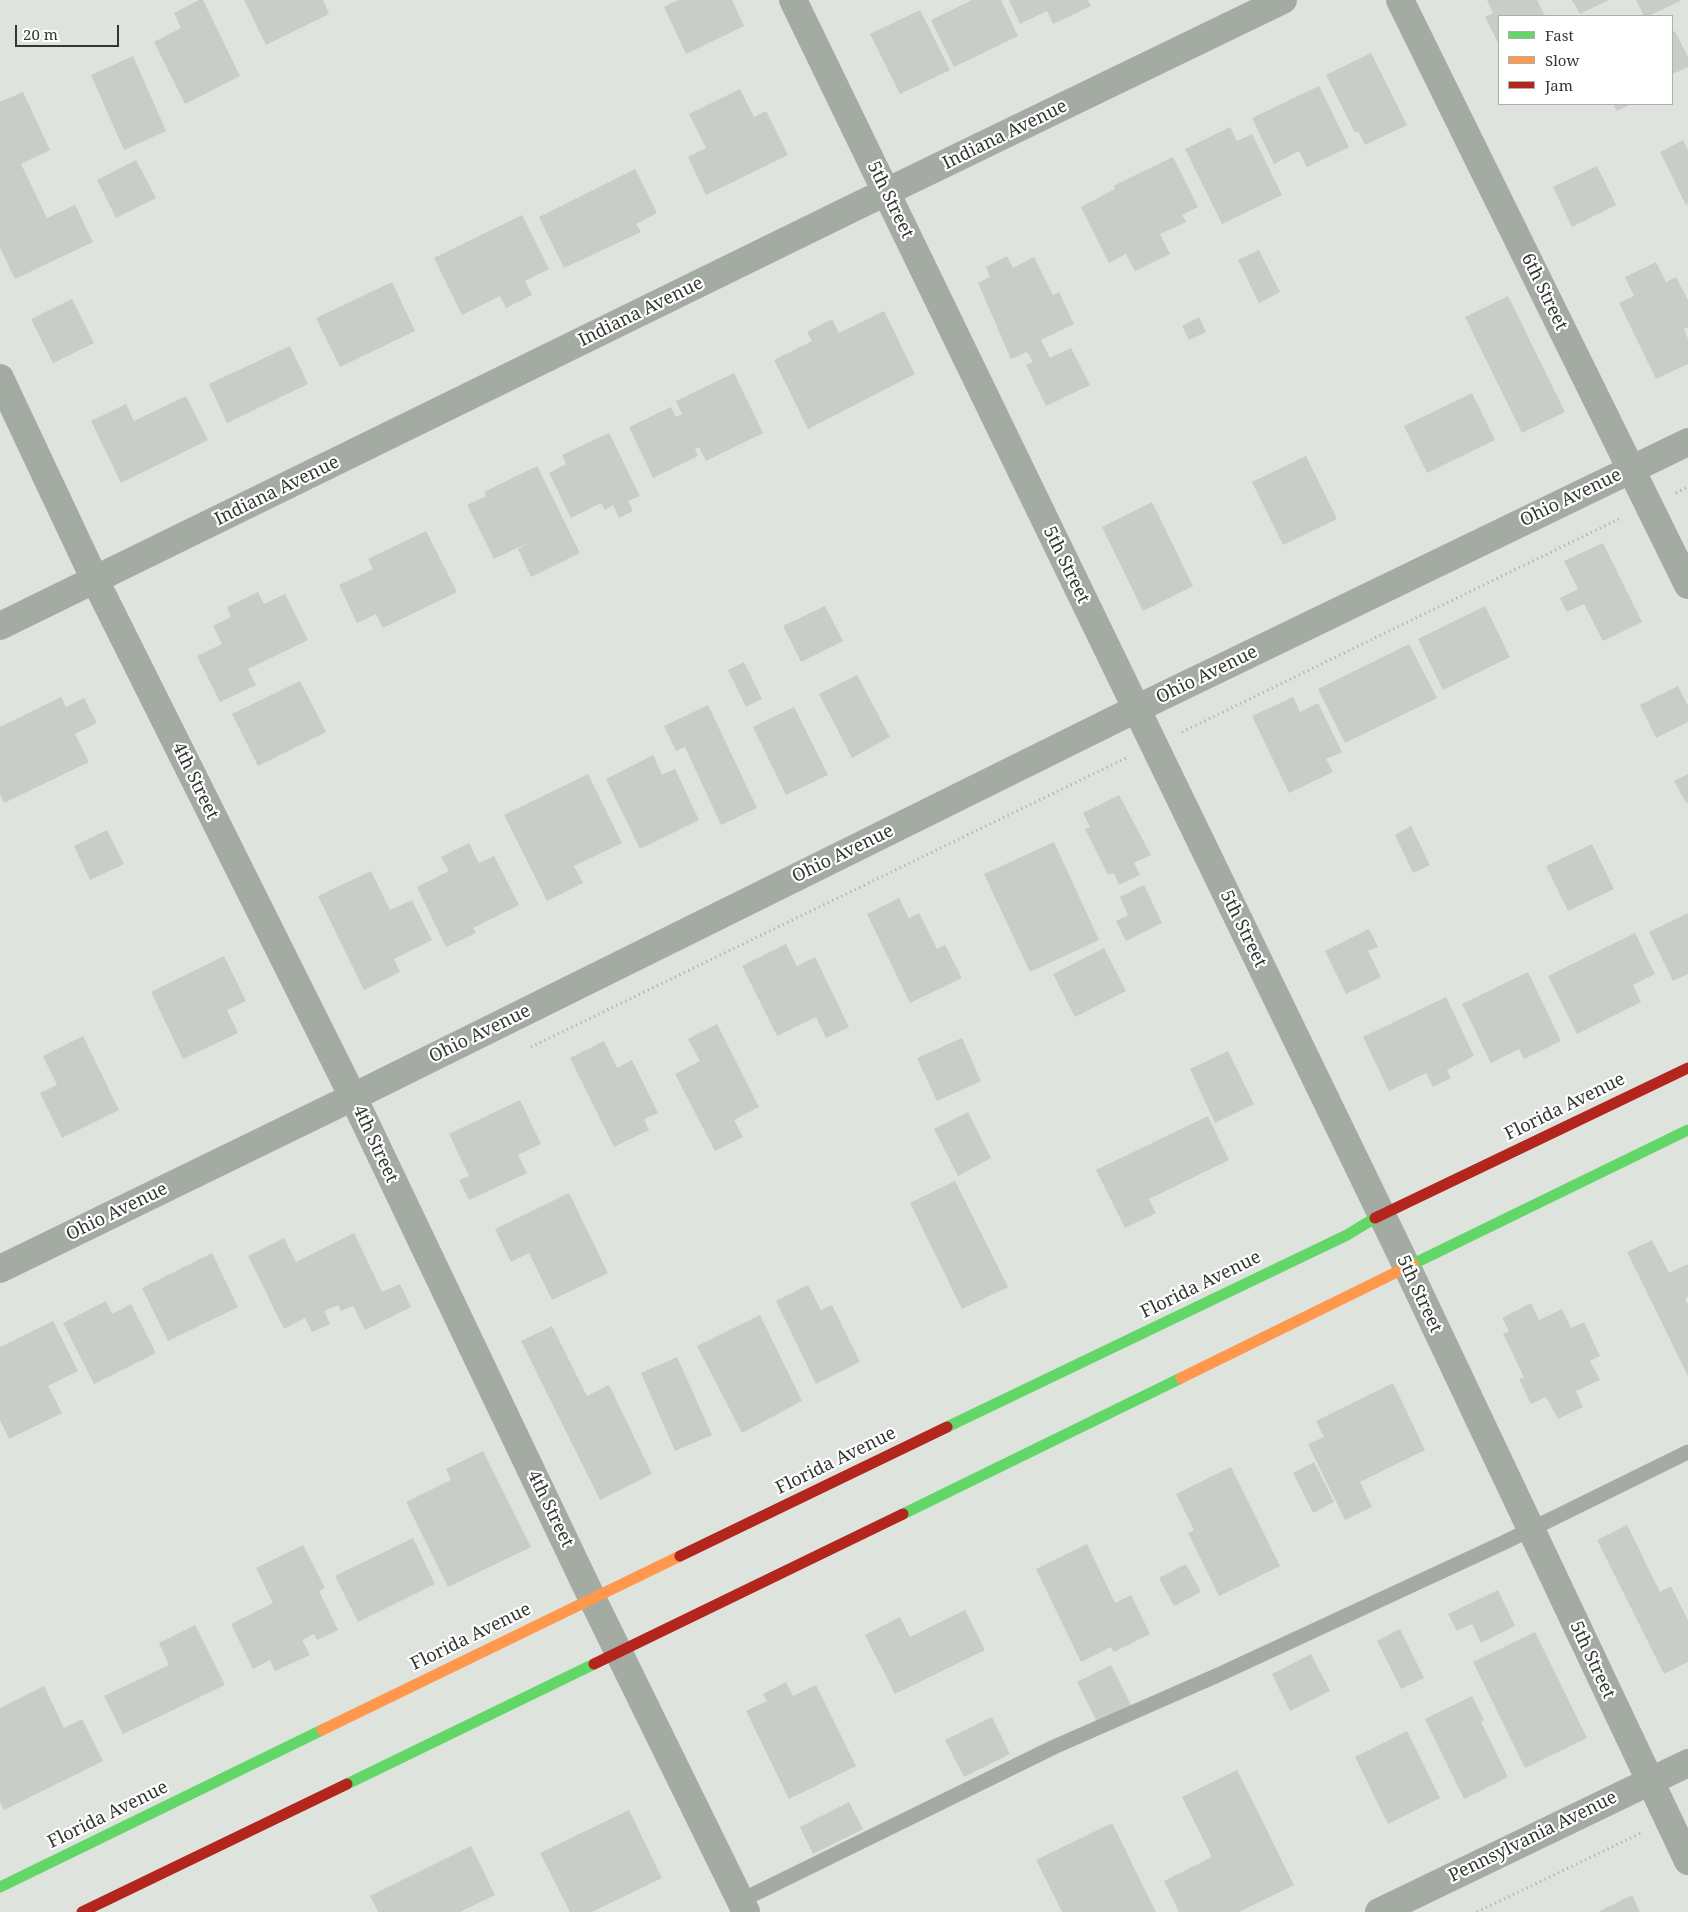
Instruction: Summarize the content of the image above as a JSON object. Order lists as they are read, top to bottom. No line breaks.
{"streets":{"main road":["Florida Avenue"],"street":["Indiana Avenue","5th Street","6th Street","Ohio Avenue","4th Street","Pennsylvania Avenue"]},"crossings":[["Indiana Avenue","5th Street"],["Indiana Avenue","4th Street"],["5th Street","Ohio Avenue"],["5th Street","Florida Avenue"],["5th Street","Pennsylvania Avenue"],["6th Street","Ohio Avenue"],["Ohio Avenue","4th Street"],["4th Street","Florida Avenue"]],"legend":["Fast","Slow","Jam"],"scale_bar":"20 m"}
